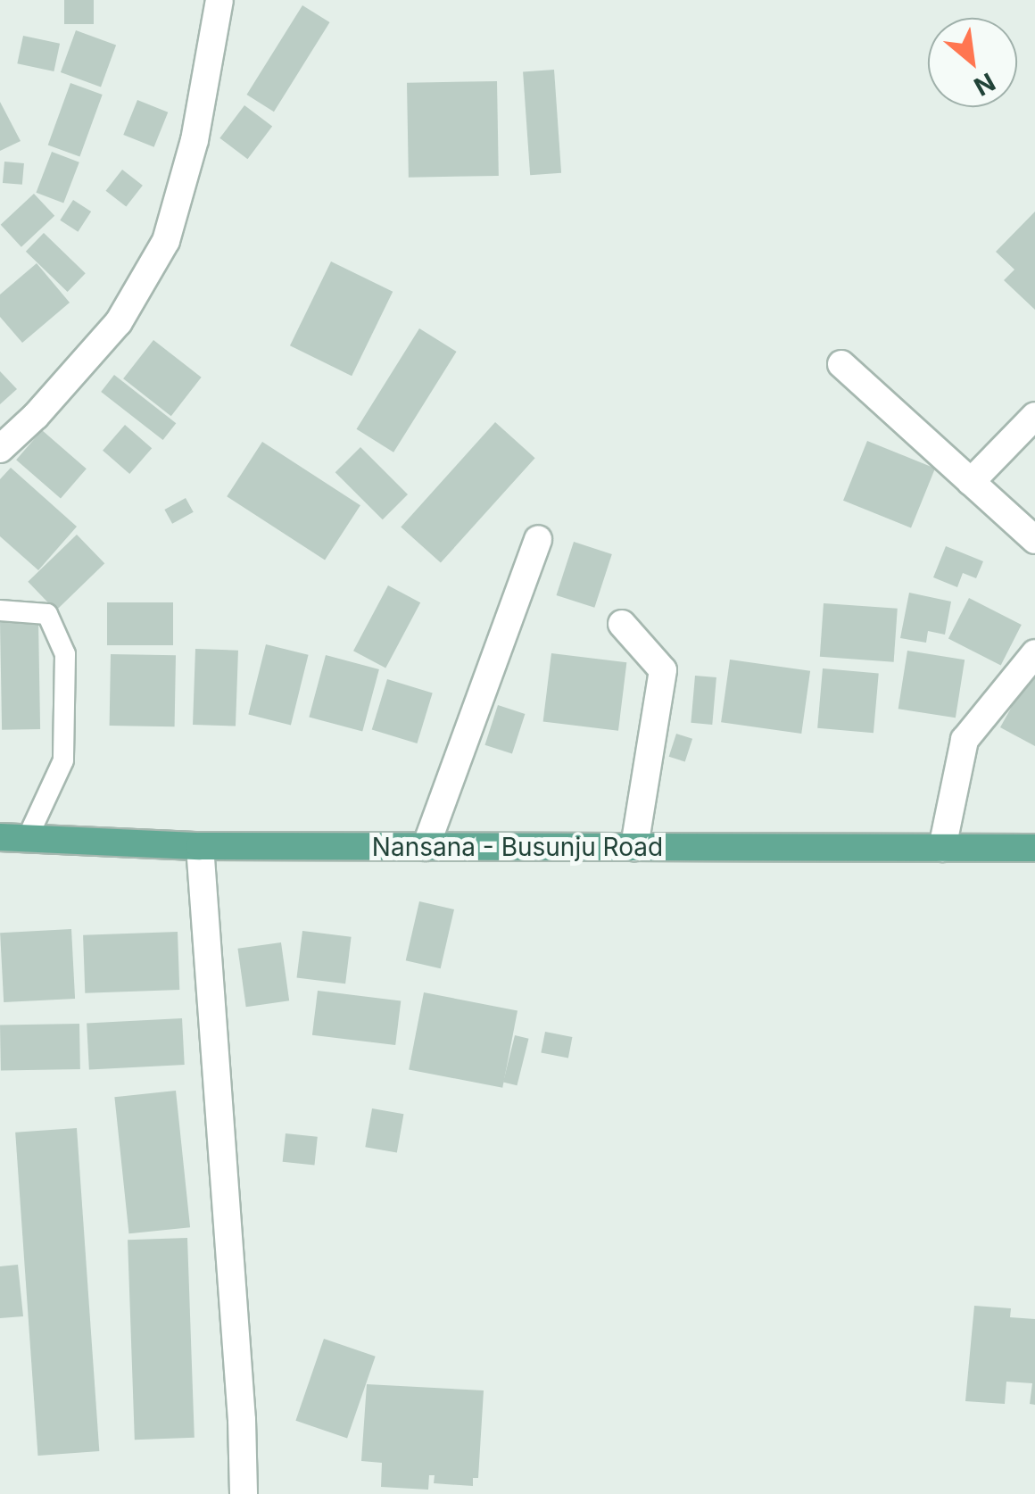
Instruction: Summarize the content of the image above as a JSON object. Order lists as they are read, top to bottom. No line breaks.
{"streets":{"main road":["Nansana - Busunju Road"]},"north":"bottom right"}
